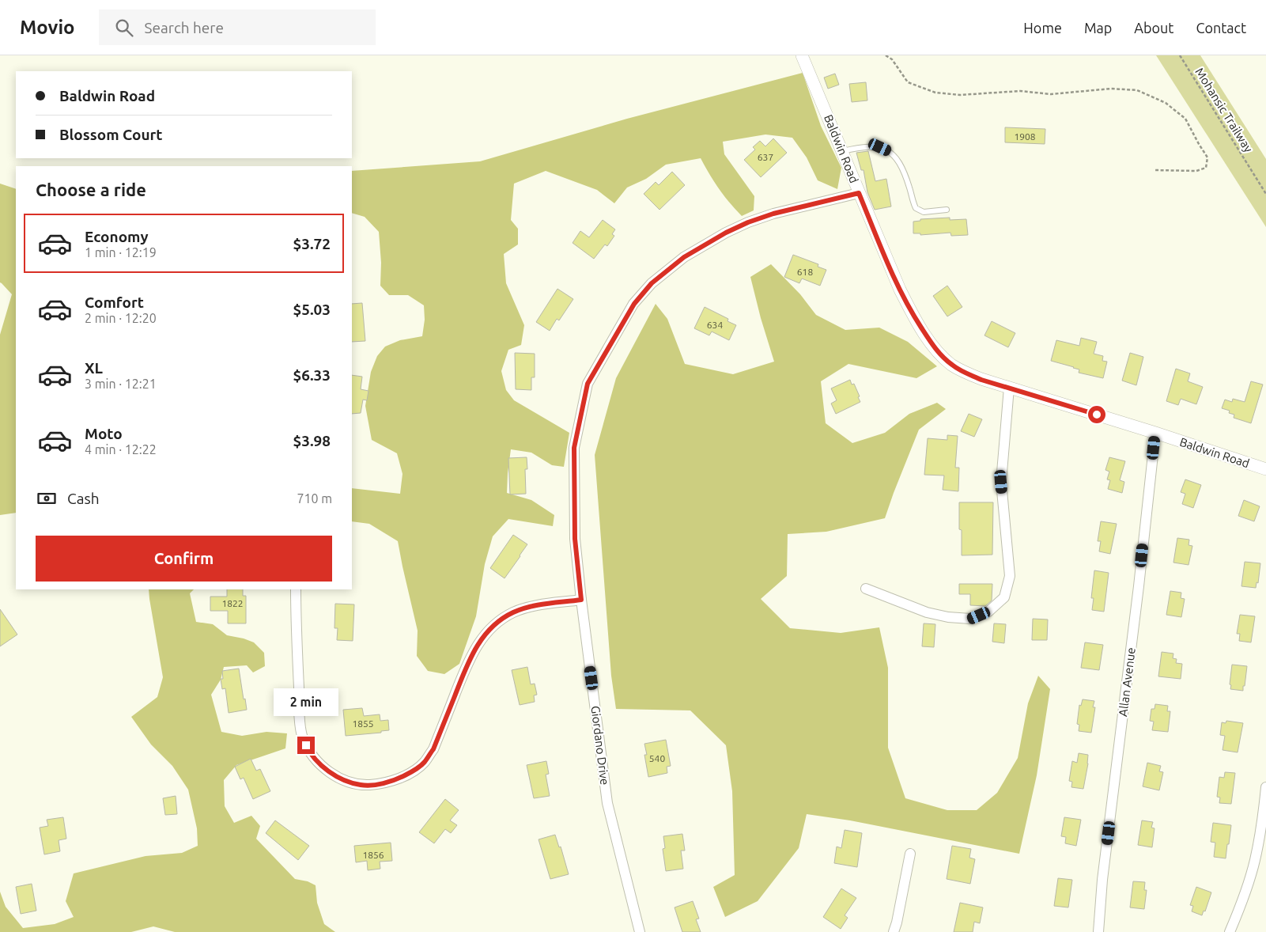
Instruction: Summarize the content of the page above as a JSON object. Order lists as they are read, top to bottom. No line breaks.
{"streets":{"street":["Baldwin Road","Allan Avenue","Giordano Drive"],"path":["Mohansic Trailway"]},"crossings":[["Baldwin Road","Allan Avenue"],["Baldwin Road","Giordano Drive"]],"house_numbers":["1908","637","618","634","1822","1855","540","1856"],"page":{"header":"Movio","search":"Search here","nav":["Home","Map","About","Contact"],"banner":["Baldwin Road","Blossom Court"],"heading":"Choose a ride","list":[{"name":"Economy","note":"1 min · 12:19","value":"$3.72"},{"name":"Comfort","note":"2 min · 12:20","value":"$5.03"},{"name":"XL","note":"3 min · 12:21","value":"$6.33"},{"name":"Moto","note":"4 min · 12:22","value":"$3.98"}],"pay":["Cash","710 m"],"buttons":"Confirm","bubble":"2 min"}}
